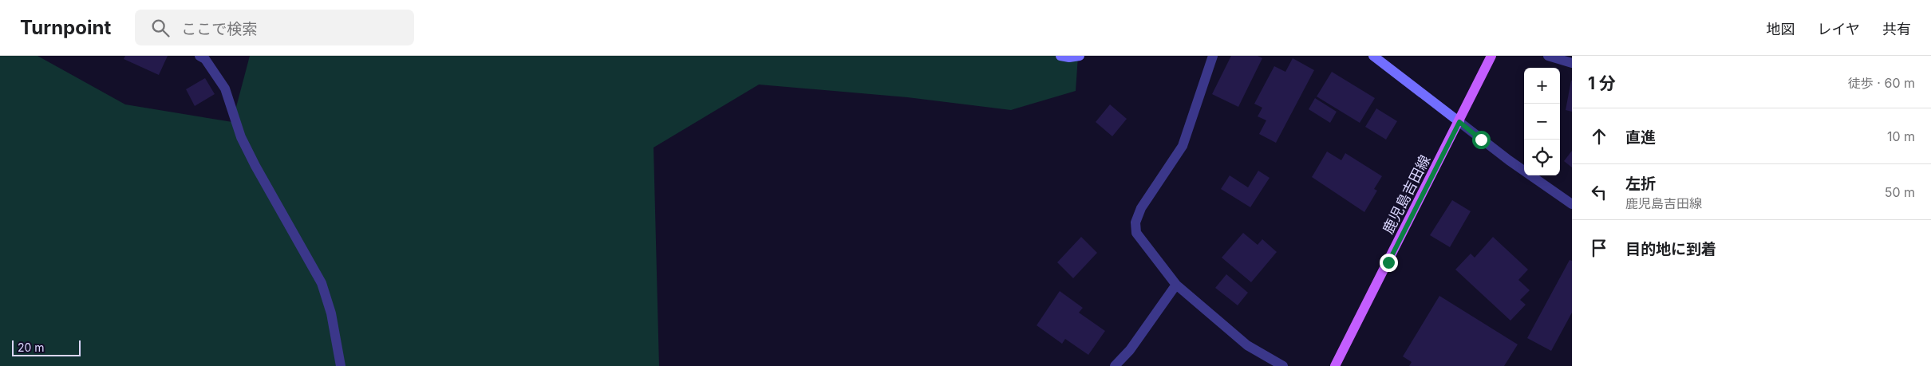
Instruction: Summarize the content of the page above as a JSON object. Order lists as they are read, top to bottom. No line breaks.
{"streets":{"main road":["鹿児島吉田線"]},"scale_bar":"20 m","page":{"header":"Turnpoint","search":"ここで検索","nav":["地図","レイヤ","共有"],"heading":["1 分","徒歩 · 60 m"],"map_buttons":["+","−"],"list":[["直進","10 m"],["左折","鹿児島吉田線","50 m"],"目的地に到着"],"scale":"20 m"}}
